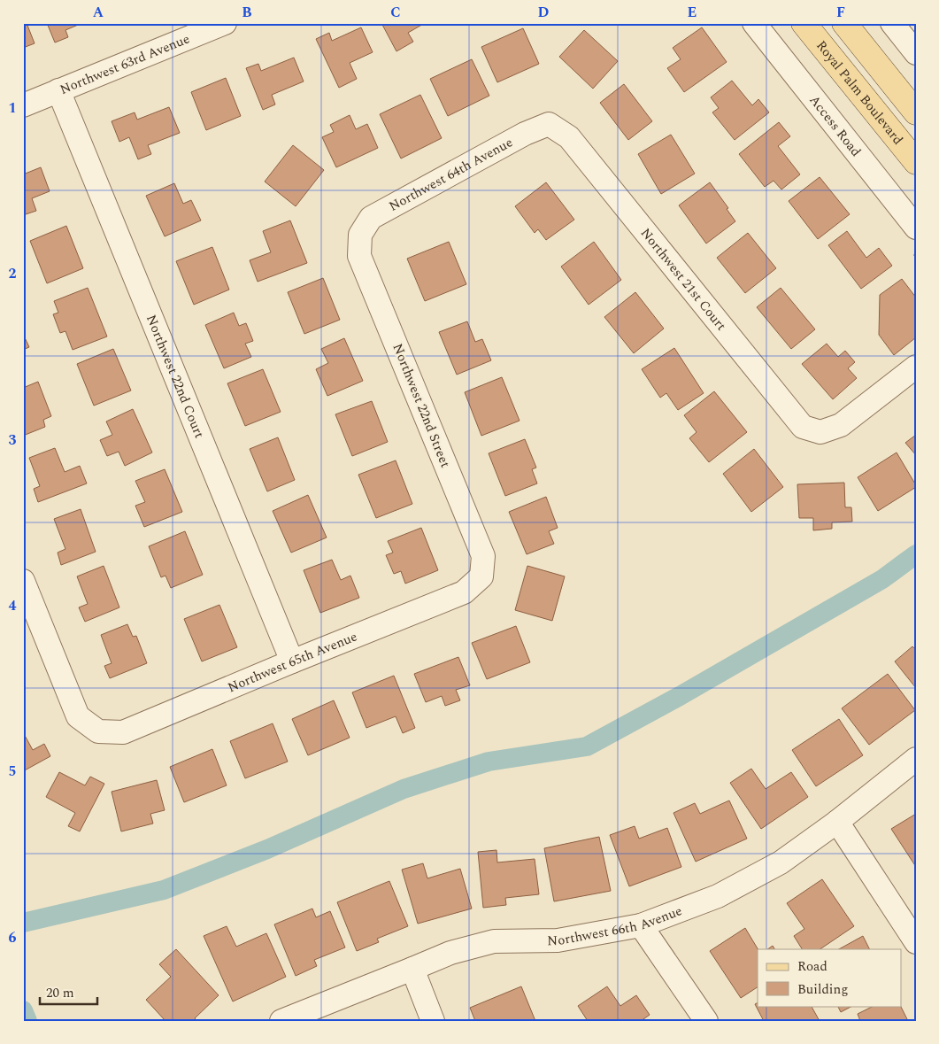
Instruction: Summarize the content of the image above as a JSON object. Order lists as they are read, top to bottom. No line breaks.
{"streets":{"main road":["Royal Palm Boulevard"],"street":["Northwest 63rd Avenue","Access Road","Northwest 64th Avenue","Northwest 21st Court","Northwest 22nd Court","Northwest 22nd Street","Northwest 65th Avenue","Northwest 66th Avenue"]},"crossings":[["Northwest 63rd Avenue","Northwest 22nd Court"],["Northwest 64th Avenue","Northwest 21st Court"],["Northwest 64th Avenue","Northwest 22nd Street"],["Northwest 22nd Court","Northwest 65th Avenue"],["Northwest 22nd Street","Northwest 65th Avenue"]],"legend":["Road","Building"],"scale_bar":"20 m","grid":{"columns":["A","B","C","D","E","F"],"rows":["1","2","3","4","5","6"]}}
